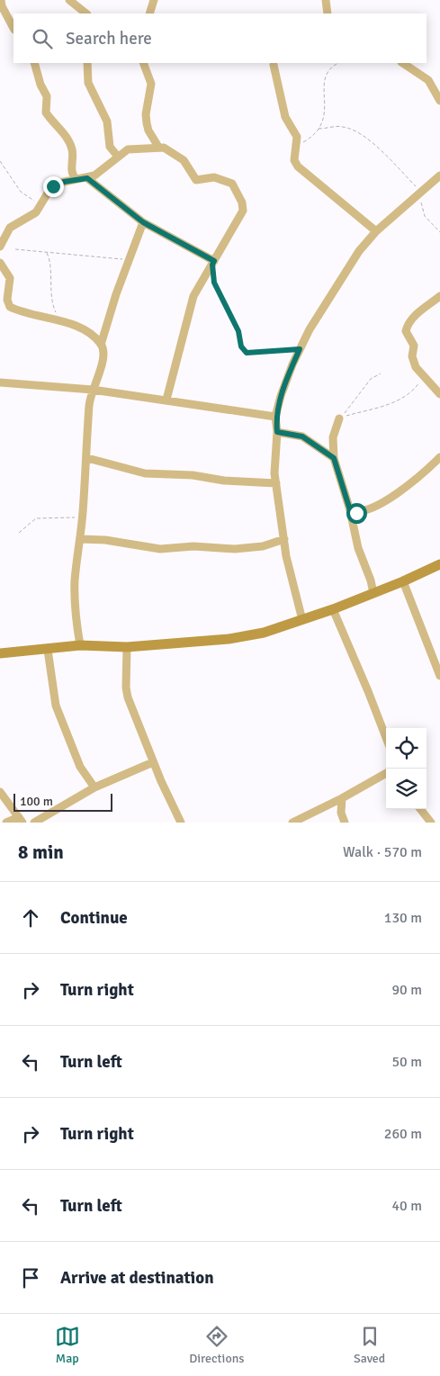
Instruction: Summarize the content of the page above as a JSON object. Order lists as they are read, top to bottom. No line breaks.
{"scale_bar":"100 m","page":{"search":"Search here","scale":"100 m","heading":["8 min","Walk · 570 m"],"list":[["Continue","130 m"],["Turn right","90 m"],["Turn left","50 m"],["Turn right","260 m"],["Turn left","40 m"],"Arrive at destination"],"nav":["Map","Directions","Saved"]}}
